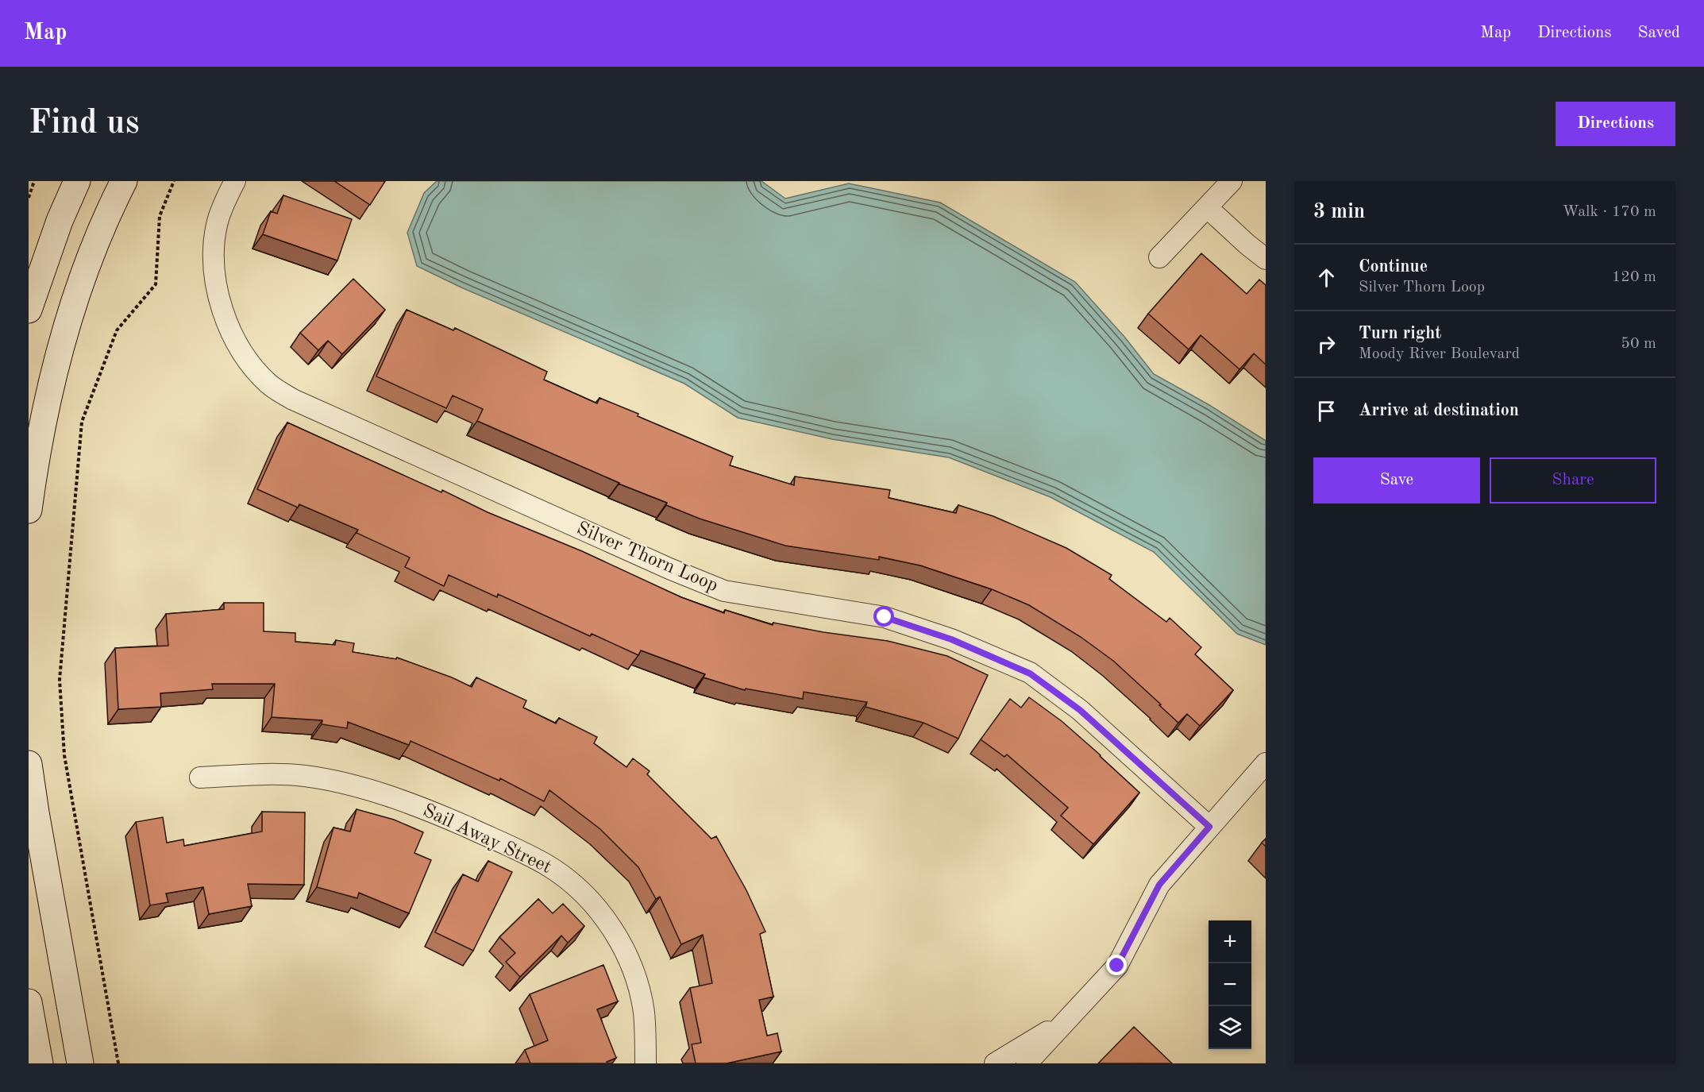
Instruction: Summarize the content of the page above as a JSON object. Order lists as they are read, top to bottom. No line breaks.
{"streets":{"street":["Silver Thorn Loop","Sail Away Street"]},"page":{"header":"Map","nav":["Map","Directions","Saved"],"buttons":["Directions",["Save","Share"]],"title":"Find us","heading":["3 min","Walk · 170 m"],"list":[["Continue","Silver Thorn Loop","120 m"],["Turn right","Moody River Boulevard","50 m"],"Arrive at destination"],"map_buttons":["+","−"]}}
